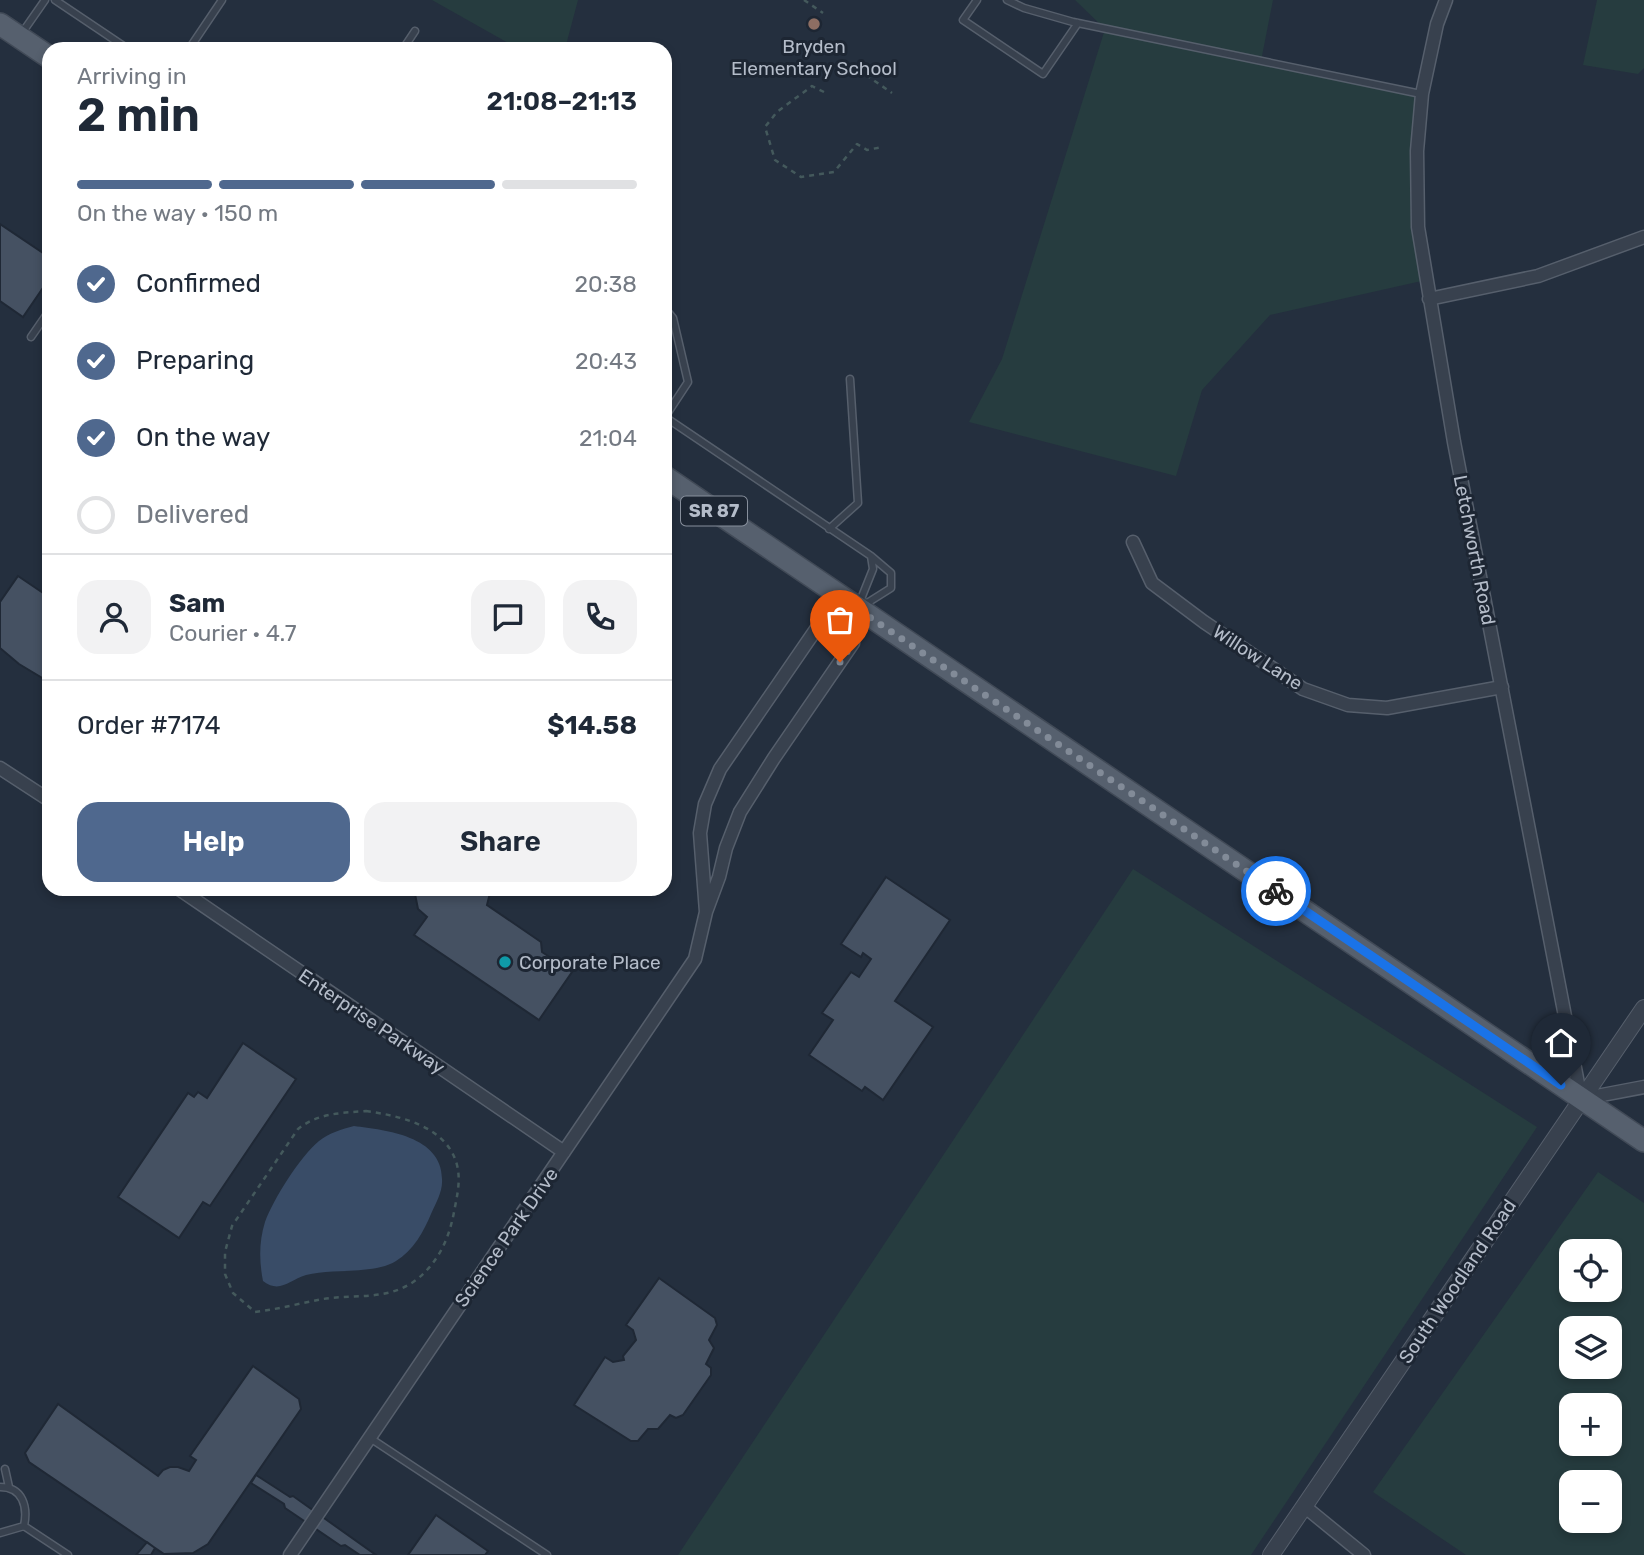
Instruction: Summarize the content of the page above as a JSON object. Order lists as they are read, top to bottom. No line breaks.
{"streets":{"main road":["SR 87"],"street":["Letchworth Road","Willow Lane","Enterprise Parkway","Science Park Drive","South Woodland Road"]},"crossings":[["SR 87","Letchworth Road"],["SR 87","Science Park Drive"],["SR 87","South Woodland Road"],["Letchworth Road","Willow Lane"],["Letchworth Road","South Woodland Road"],["Enterprise Parkway","Science Park Drive"]],"places":["Bryden Elementary School","Corporate Place"],"page":{"heading":["2 min","Arriving in","21:08–21:13"],"panel":["Sam","Courier · 4.7","Order #7174","$14.58"],"bar":"On the way · 150 m","list":[["Confirmed","20:38"],["Preparing","20:43"],["On the way","21:04"],"Delivered"],"buttons":["Help","Share"],"map_buttons":["+","−"]}}
